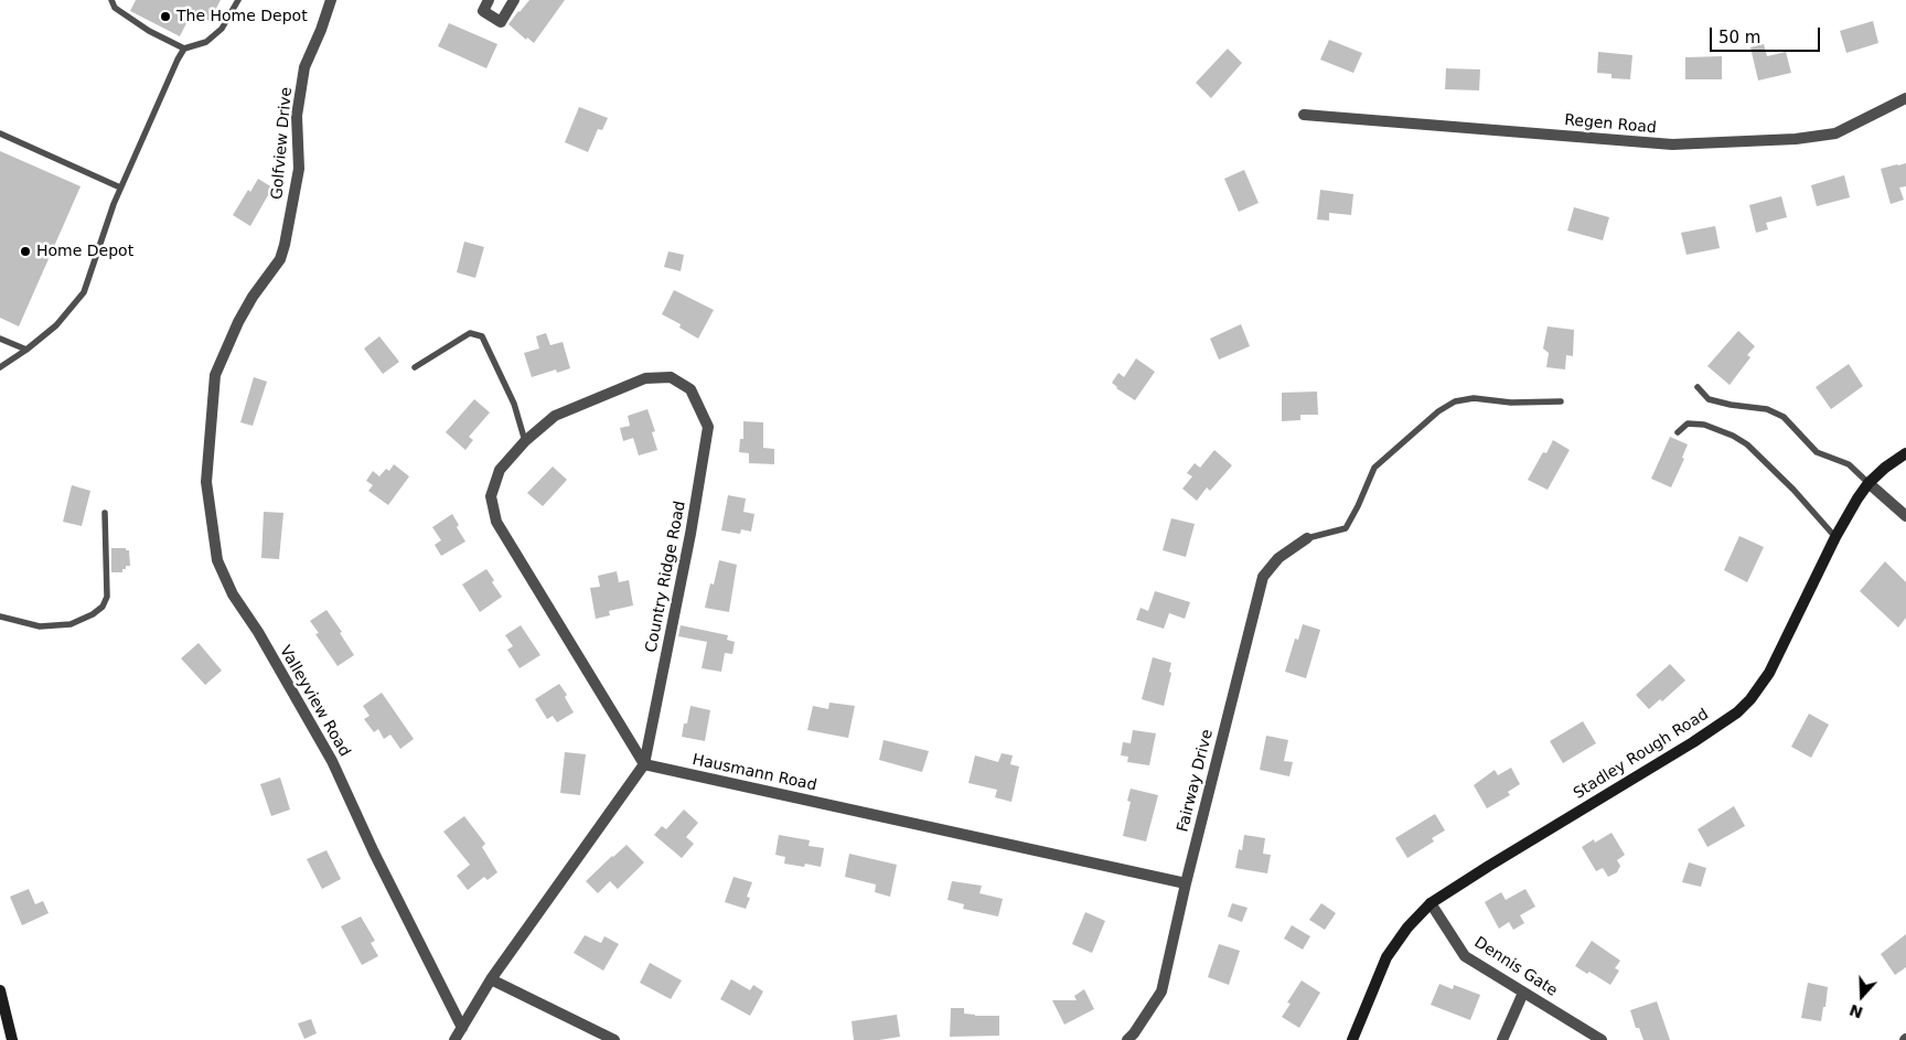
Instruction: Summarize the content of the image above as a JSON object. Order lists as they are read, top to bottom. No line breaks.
{"streets":{"main road":["Stadley Rough Road"],"street":["Regen Road","Golfview Drive","Country Ridge Road","Valleyview Road","Hausmann Road","Fairway Drive","Dennis Gate"]},"crossings":[["Golfview Drive","Valleyview Road"],["Country Ridge Road","Hausmann Road"],["Stadley Rough Road","Dennis Gate"],["Hausmann Road","Fairway Drive"]],"places":["The Home Depot","Home Depot"],"scale_bar":"50 m","north":"bottom"}
